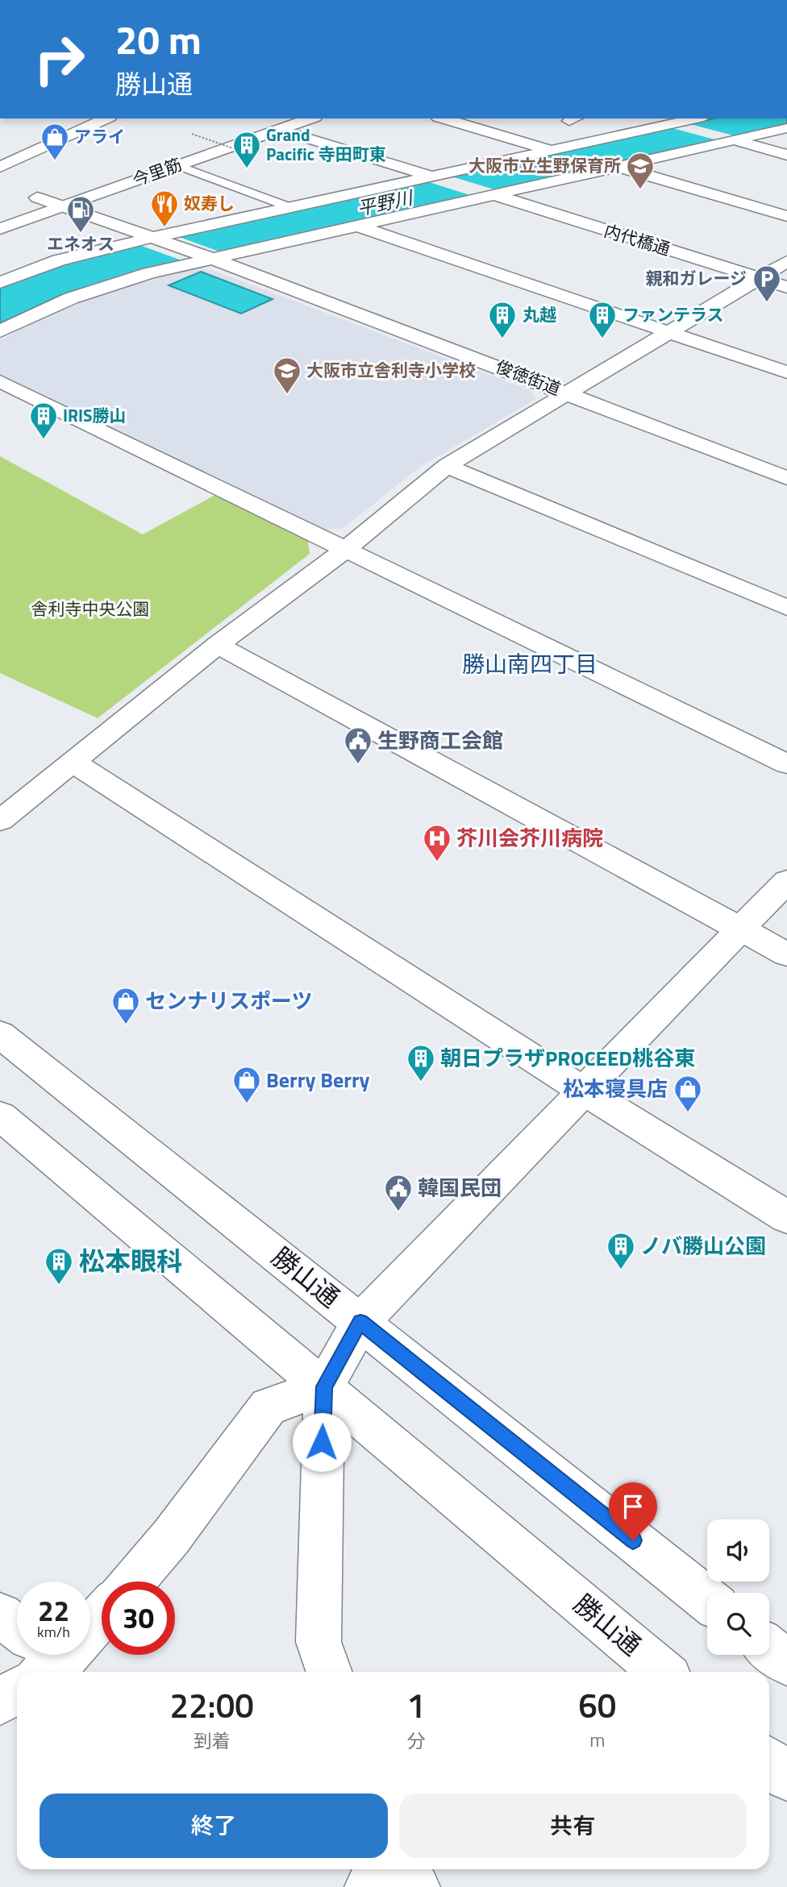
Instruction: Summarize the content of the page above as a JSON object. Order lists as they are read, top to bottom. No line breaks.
{"streets":{"street":["今里筋","内代橋通","俊徳街道","勝山通"]},"crossings":[["今里筋","俊徳街道"]],"districts":["勝山南四丁目"],"water":["平野川"],"parks":["舎利寺中央公園"],"places":{"shop":["アライ","センナリスポーツ","Berry Berry","松本寝具店"],"building":["Grand Pacific 寺田町東","丸越","ファンテラス","IRIS勝山","朝日プラザPROCEED桃谷東","ノバ勝山公園","松本眼科"],"school or university":["大阪市立生野保育所","大阪市立舎利寺小学校"],"restaurant":["奴寿し"],"fuel station":["エネオス"],"parking":["親和ガレージ"],"public building":["生野商工会館","韓国民団"],"hospital":["芥川会芥川病院"]},"page":{"turn":["20 m","勝山通"],"speed":"22 km/h","limit":"30","eta":["22:00","到着","1","分","60","m"],"buttons":["終了","共有"]}}
